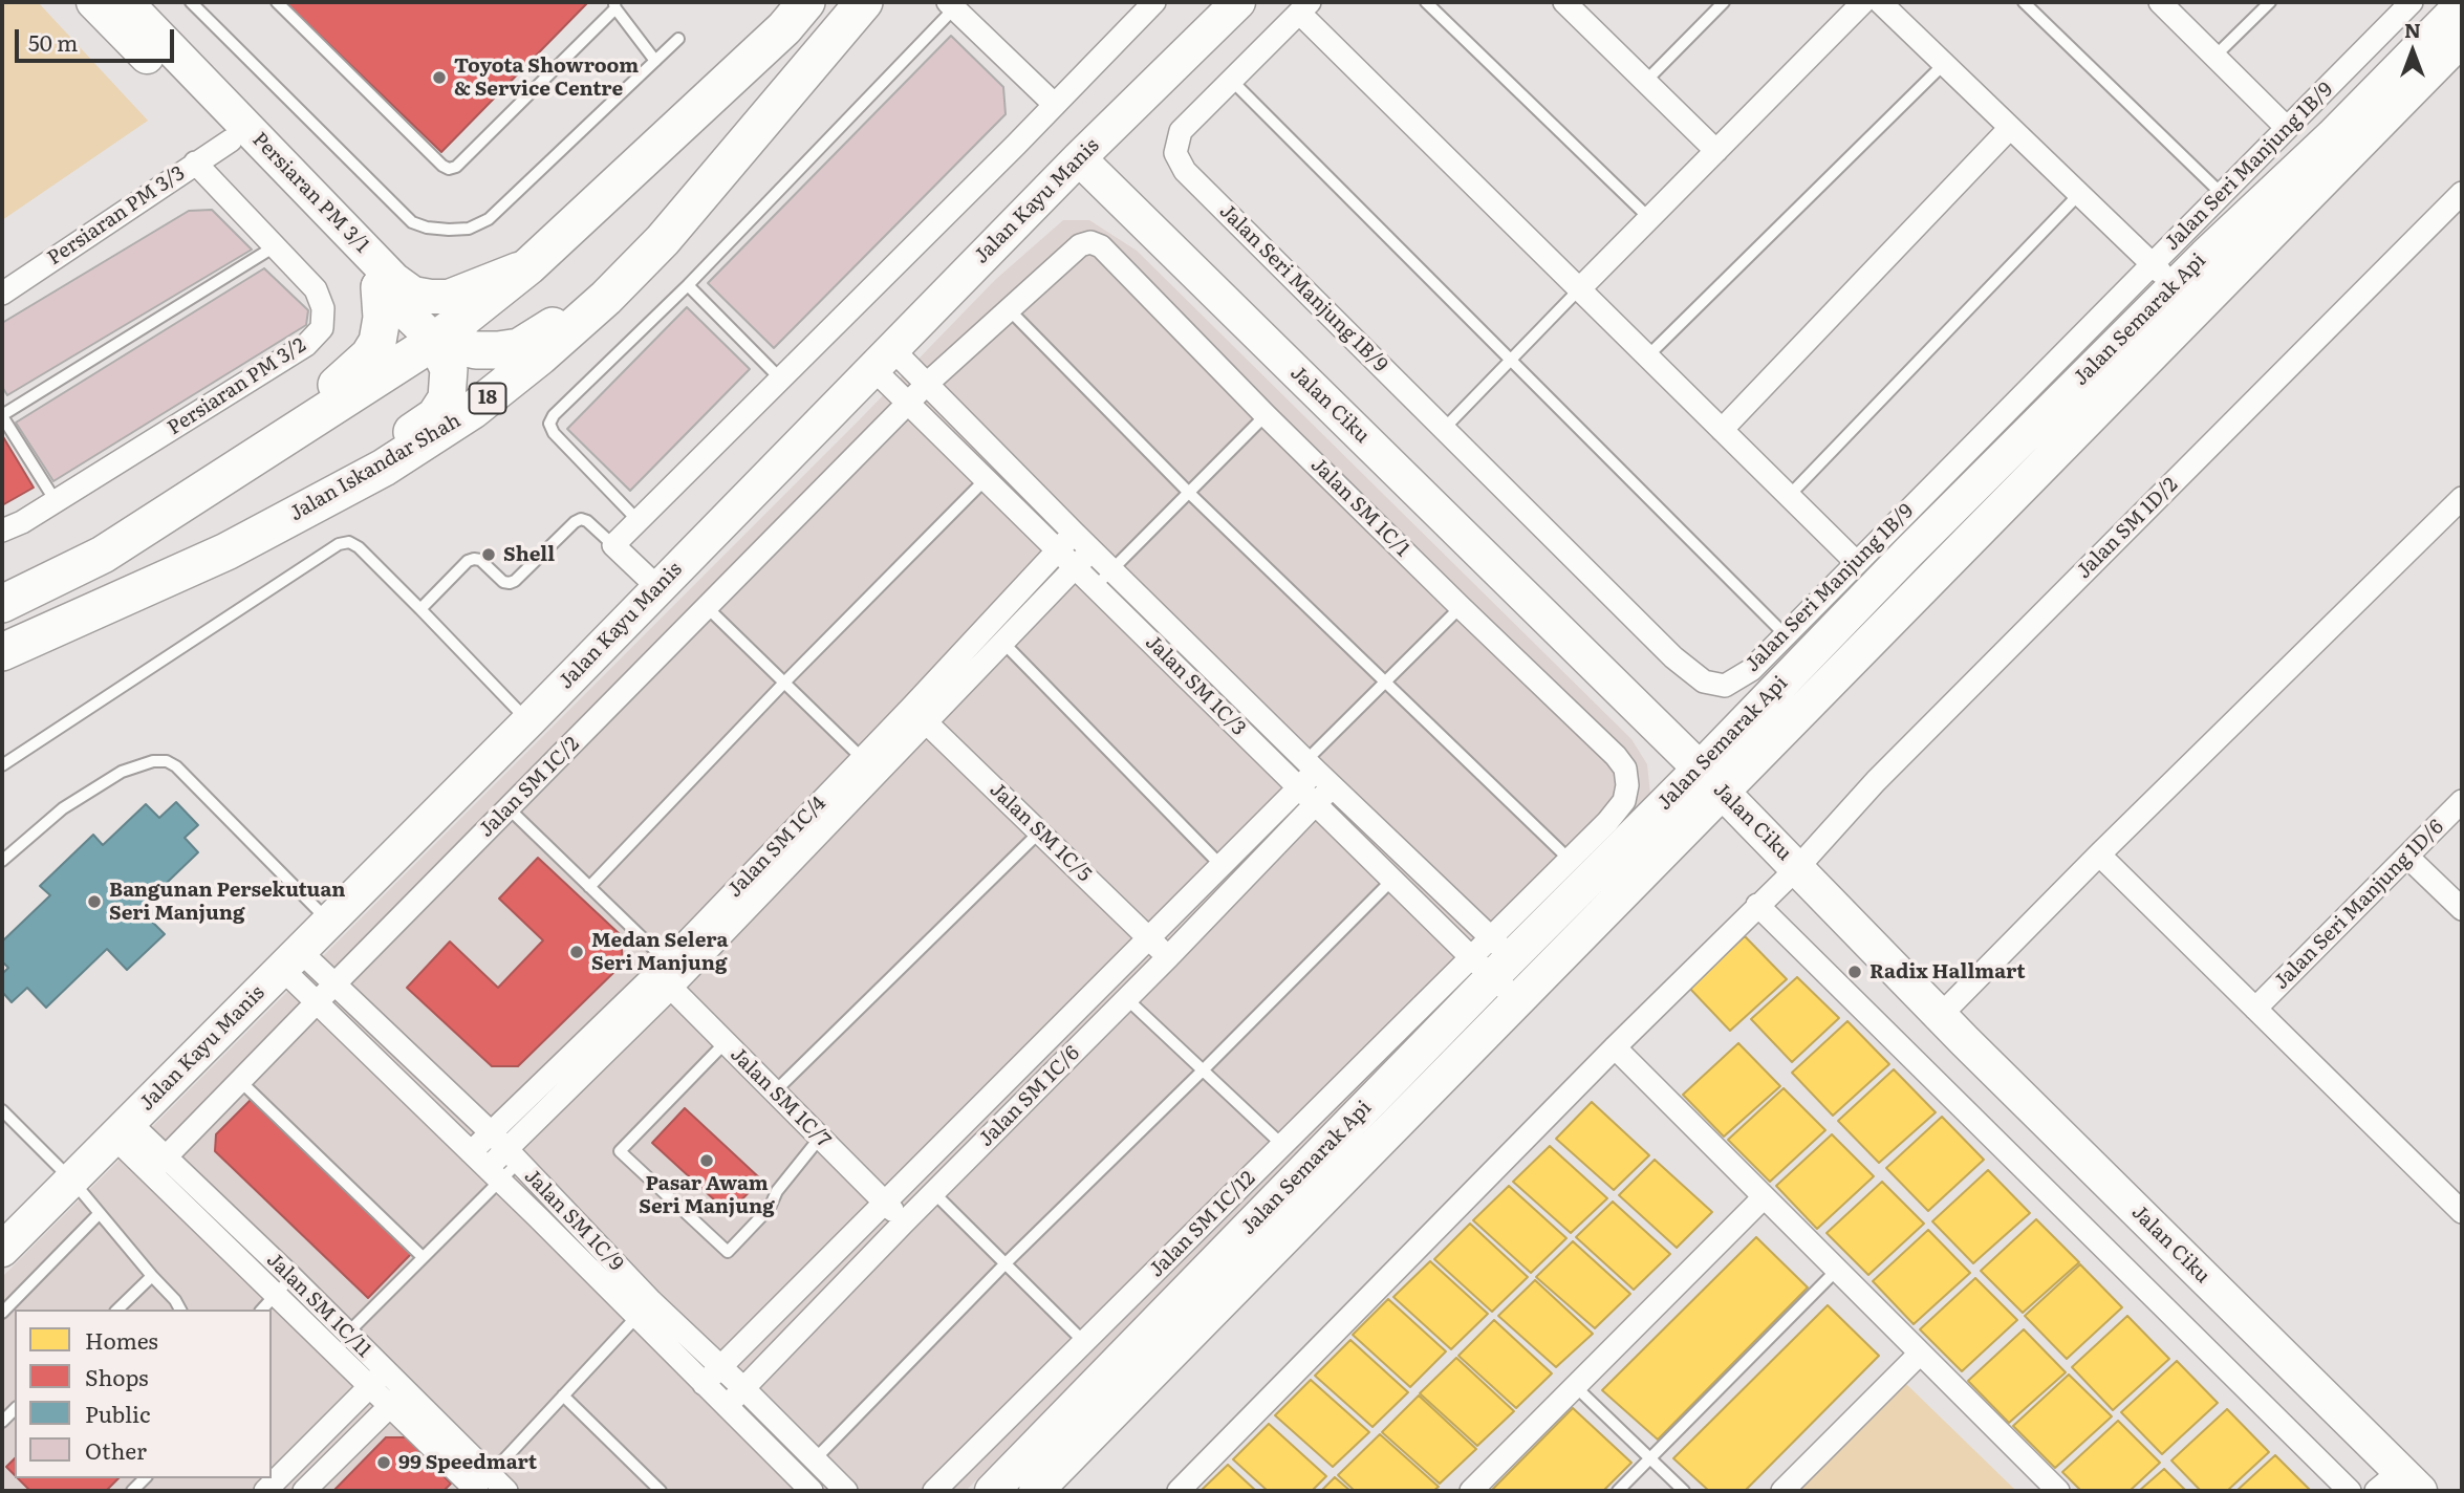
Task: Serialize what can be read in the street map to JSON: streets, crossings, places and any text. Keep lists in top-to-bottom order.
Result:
{
  "streets": {
    "main road": ["18", "Jalan Iskandar Shah"],
    "street": [
      "Jalan Seri Manjung 1B/9",
      "Persiaran PM 3/1",
      "Jalan Kayu Manis",
      "Persiaran PM 3/3",
      "Jalan Semarak Api",
      "Persiaran PM 3/2",
      "Jalan Ciku",
      "Jalan SM 1C/1",
      "Jalan SM 1D/2",
      "Jalan SM 1C/3",
      "Jalan SM 1C/2",
      "Jalan SM 1C/5",
      "Jalan SM 1C/4",
      "Jalan Seri Manjung 1D/6",
      "Jalan SM 1C/6",
      "Jalan SM 1C/7",
      "Jalan SM 1C/9",
      "Jalan SM 1C/12",
      "Jalan SM 1C/11"
    ]
  },
  "crossings": [
    ["Jalan Seri Manjung 1B/9", "Jalan Semarak Api"],
    ["Persiaran PM 3/1", "Persiaran PM 3/3"],
    ["Jalan Kayu Manis", "Jalan Ciku"],
    ["Jalan Kayu Manis", "Jalan SM 1C/3"],
    ["Jalan Kayu Manis", "Jalan SM 1C/9"],
    ["Jalan Kayu Manis", "Jalan SM 1C/11"],
    ["Persiaran PM 3/3", "Persiaran PM 3/2"],
    ["Jalan Semarak Api", "Jalan Ciku"],
    ["Jalan Semarak Api", "Jalan SM 1C/1"],
    ["Jalan Semarak Api", "Jalan SM 1C/3"],
    ["Jalan Semarak Api", "Jalan SM 1C/12"],
    ["Jalan Ciku", "Jalan SM 1D/2"],
    ["Jalan SM 1C/1", "Jalan SM 1C/3"],
    ["Jalan SM 1C/1", "Jalan SM 1C/2"],
    ["Jalan SM 1C/1", "Jalan SM 1C/12"],
    ["Jalan SM 1C/3", "Jalan SM 1C/2"],
    ["Jalan SM 1C/3", "Jalan SM 1C/4"],
    ["Jalan SM 1C/3", "Jalan SM 1C/6"],
    ["Jalan SM 1C/3", "Jalan SM 1C/12"],
    ["Jalan SM 1C/2", "Jalan SM 1C/9"],
    ["Jalan SM 1C/2", "Jalan SM 1C/11"],
    ["Jalan SM 1C/5", "Jalan SM 1C/4"],
    ["Jalan SM 1C/5", "Jalan SM 1C/6"],
    ["Jalan SM 1C/4", "Jalan SM 1C/7"],
    ["Jalan SM 1C/4", "Jalan SM 1C/9"],
    ["Jalan SM 1C/6", "Jalan SM 1C/7"],
    ["Jalan SM 1C/6", "Jalan SM 1C/9"]
  ],
  "places": [
    "Toyota Showroom & Service Centre",
    "Shell",
    "Bangunan Persekutuan Seri Manjung",
    "Medan Selera Seri Manjung",
    "Radix Hallmart",
    "Pasar Awam Seri Manjung",
    "99 Speedmart"
  ],
  "legend": [
    "Homes",
    "Shops",
    "Public",
    "Other"
  ],
  "scale_bar": "50 m",
  "north": "top"
}
